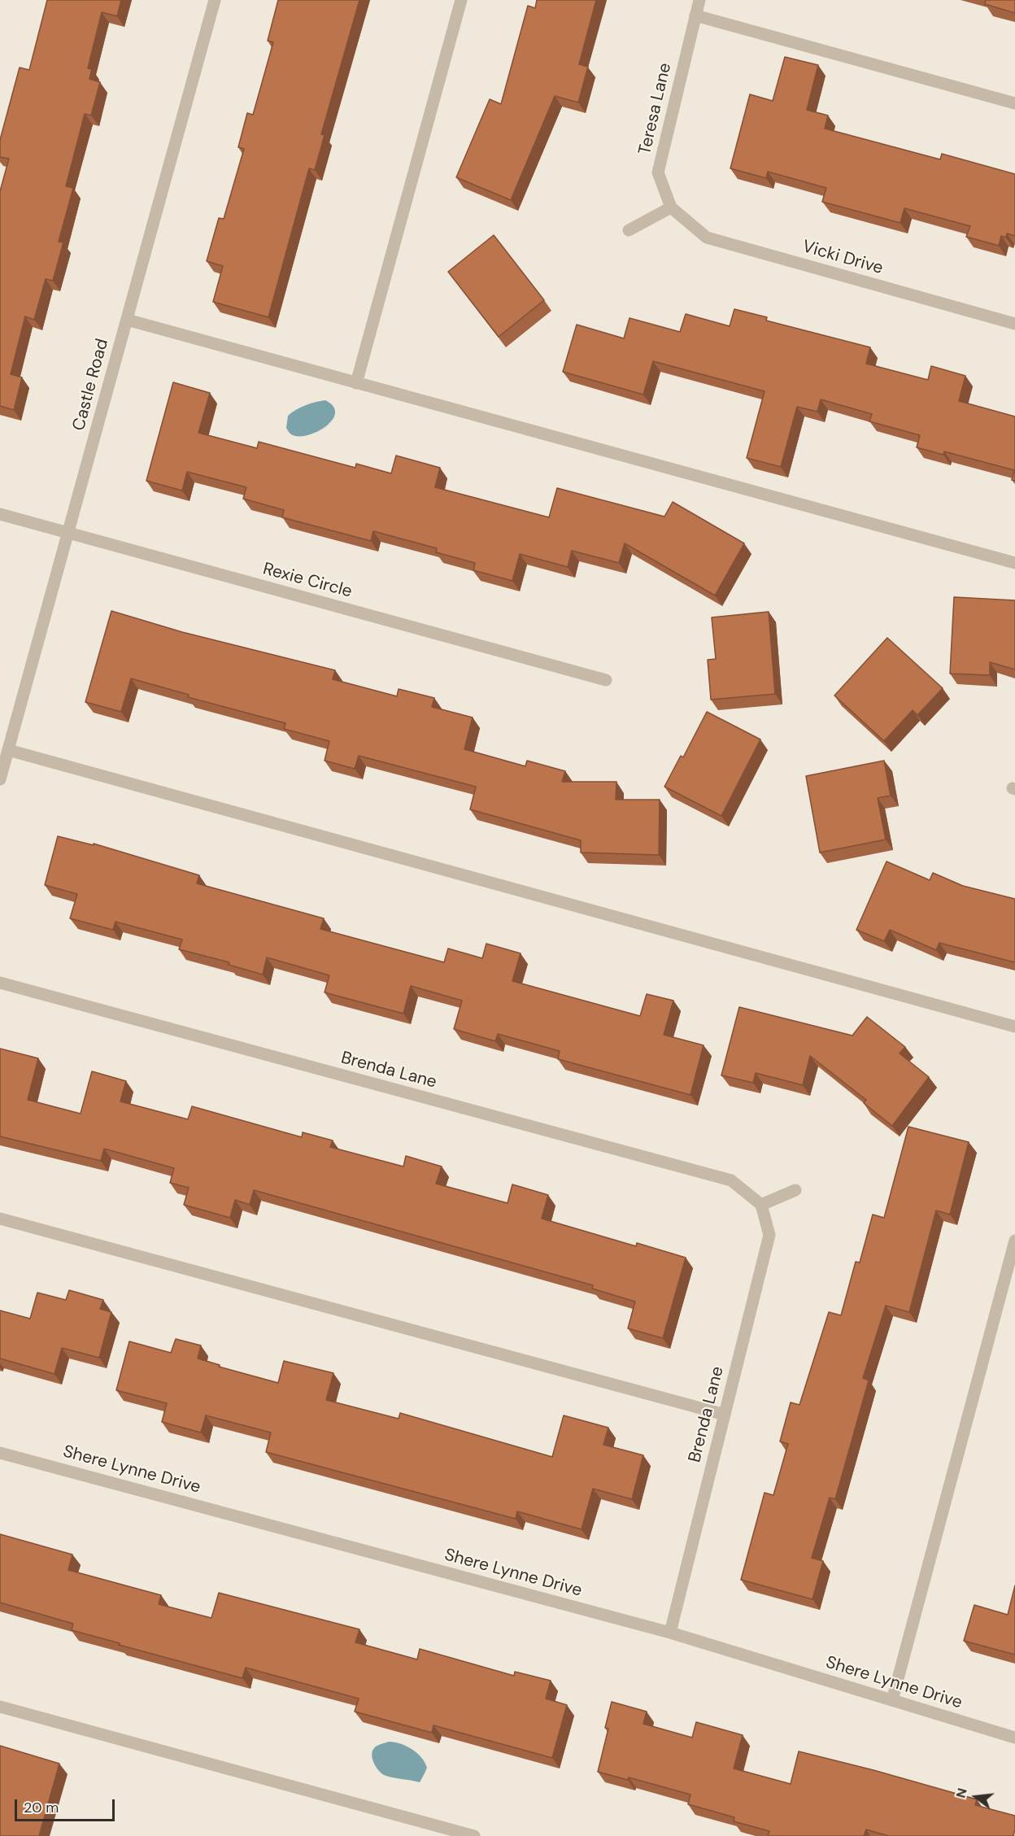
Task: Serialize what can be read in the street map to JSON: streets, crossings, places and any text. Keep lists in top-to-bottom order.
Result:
{
  "streets": {
    "street": [
      "Teresa Lane",
      "Vicki Drive",
      "Castle Road",
      "Rexie Circle",
      "Brenda Lane",
      "Shere Lynne Drive"
    ]
  },
  "crossings": [
    ["Teresa Lane", "Vicki Drive"],
    ["Castle Road", "Rexie Circle"],
    ["Brenda Lane", "Shere Lynne Drive"]
  ],
  "scale_bar": "20 m",
  "north": "left"
}
